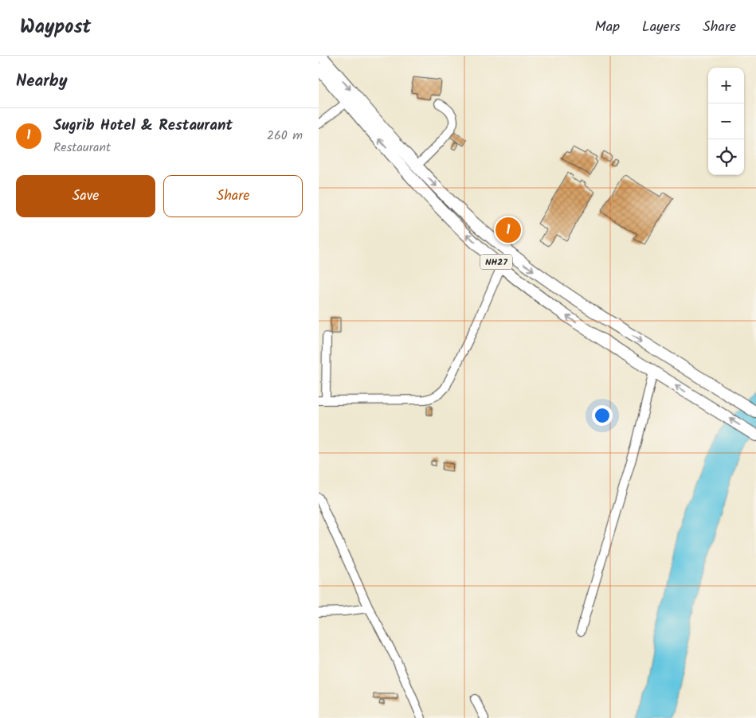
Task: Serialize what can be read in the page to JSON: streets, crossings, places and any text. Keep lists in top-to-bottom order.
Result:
{
  "streets": {
    "highway": ["NH27"]
  },
  "page": {
    "header": "Waypost",
    "nav": ["Map", "Layers", "Share"],
    "heading": "Nearby",
    "map_buttons": ["+", "−"],
    "list": [
      {
        "mark": "1",
        "name": "Sugrib Hotel & Restaurant",
        "note": "Restaurant",
        "value": "260 m"
      }
    ],
    "buttons": ["Save", "Share"],
    "pins": "1"
  }
}
